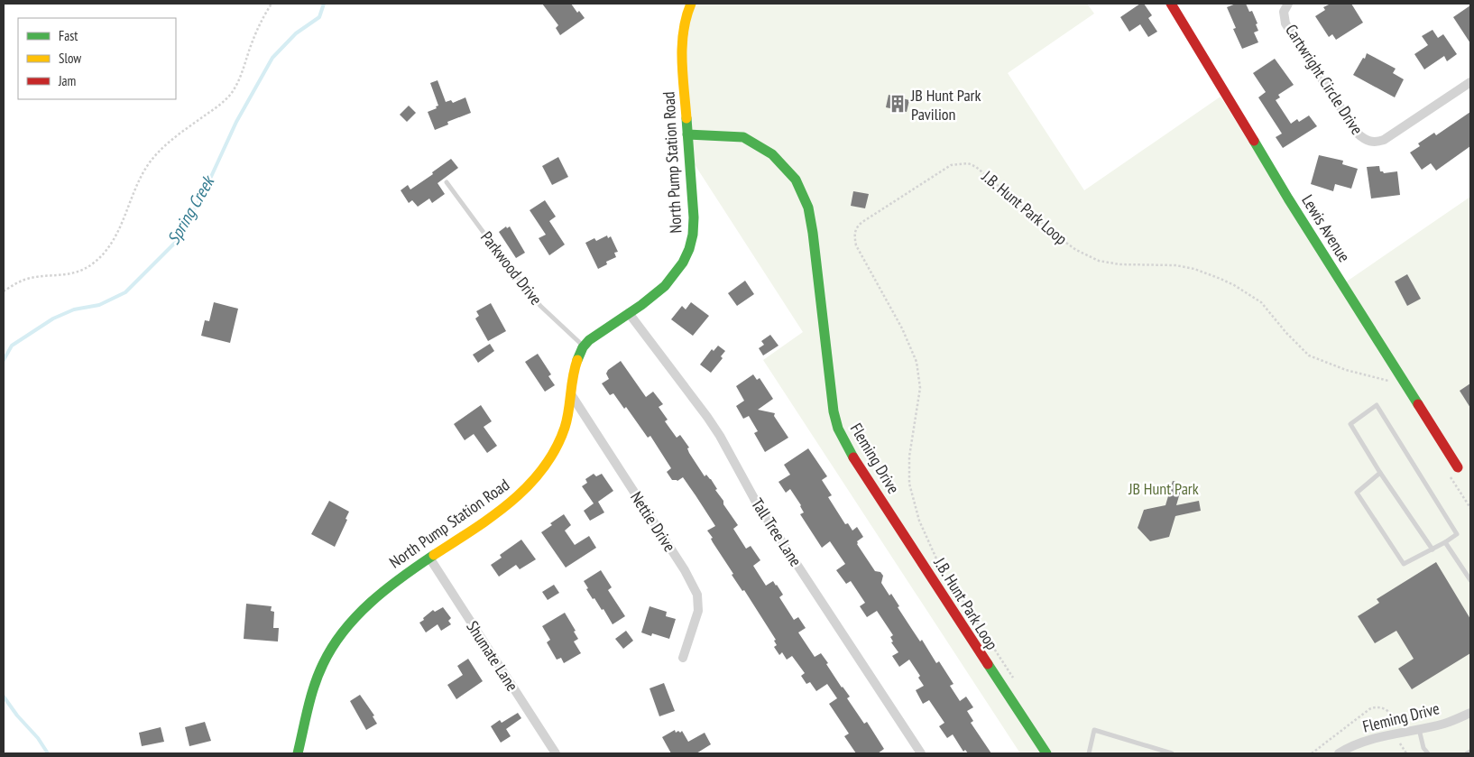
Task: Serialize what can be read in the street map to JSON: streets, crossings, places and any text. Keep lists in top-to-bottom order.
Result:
{
  "streets": {
    "street": [
      "Cartwright Circle Drive",
      "North Pump Station Road",
      "Lewis Avenue",
      "Fleming Drive",
      "Nettie Drive",
      "Tall Tree Lane",
      "Shumate Lane"
    ],
    "lane": ["Parkwood Drive"],
    "path": ["J.B. Hunt Park Loop"]
  },
  "crossings": [
    ["North Pump Station Road", "Parkwood Drive"],
    ["North Pump Station Road", "Fleming Drive"],
    ["North Pump Station Road", "Nettie Drive"],
    ["North Pump Station Road", "Tall Tree Lane"],
    ["North Pump Station Road", "Shumate Lane"]
  ],
  "water": ["Spring Creek"],
  "parks": ["JB Hunt Park"],
  "places": {
    "building": ["JB Hunt Park Pavilion"]
  },
  "legend": ["Fast", "Slow", "Jam"]
}
